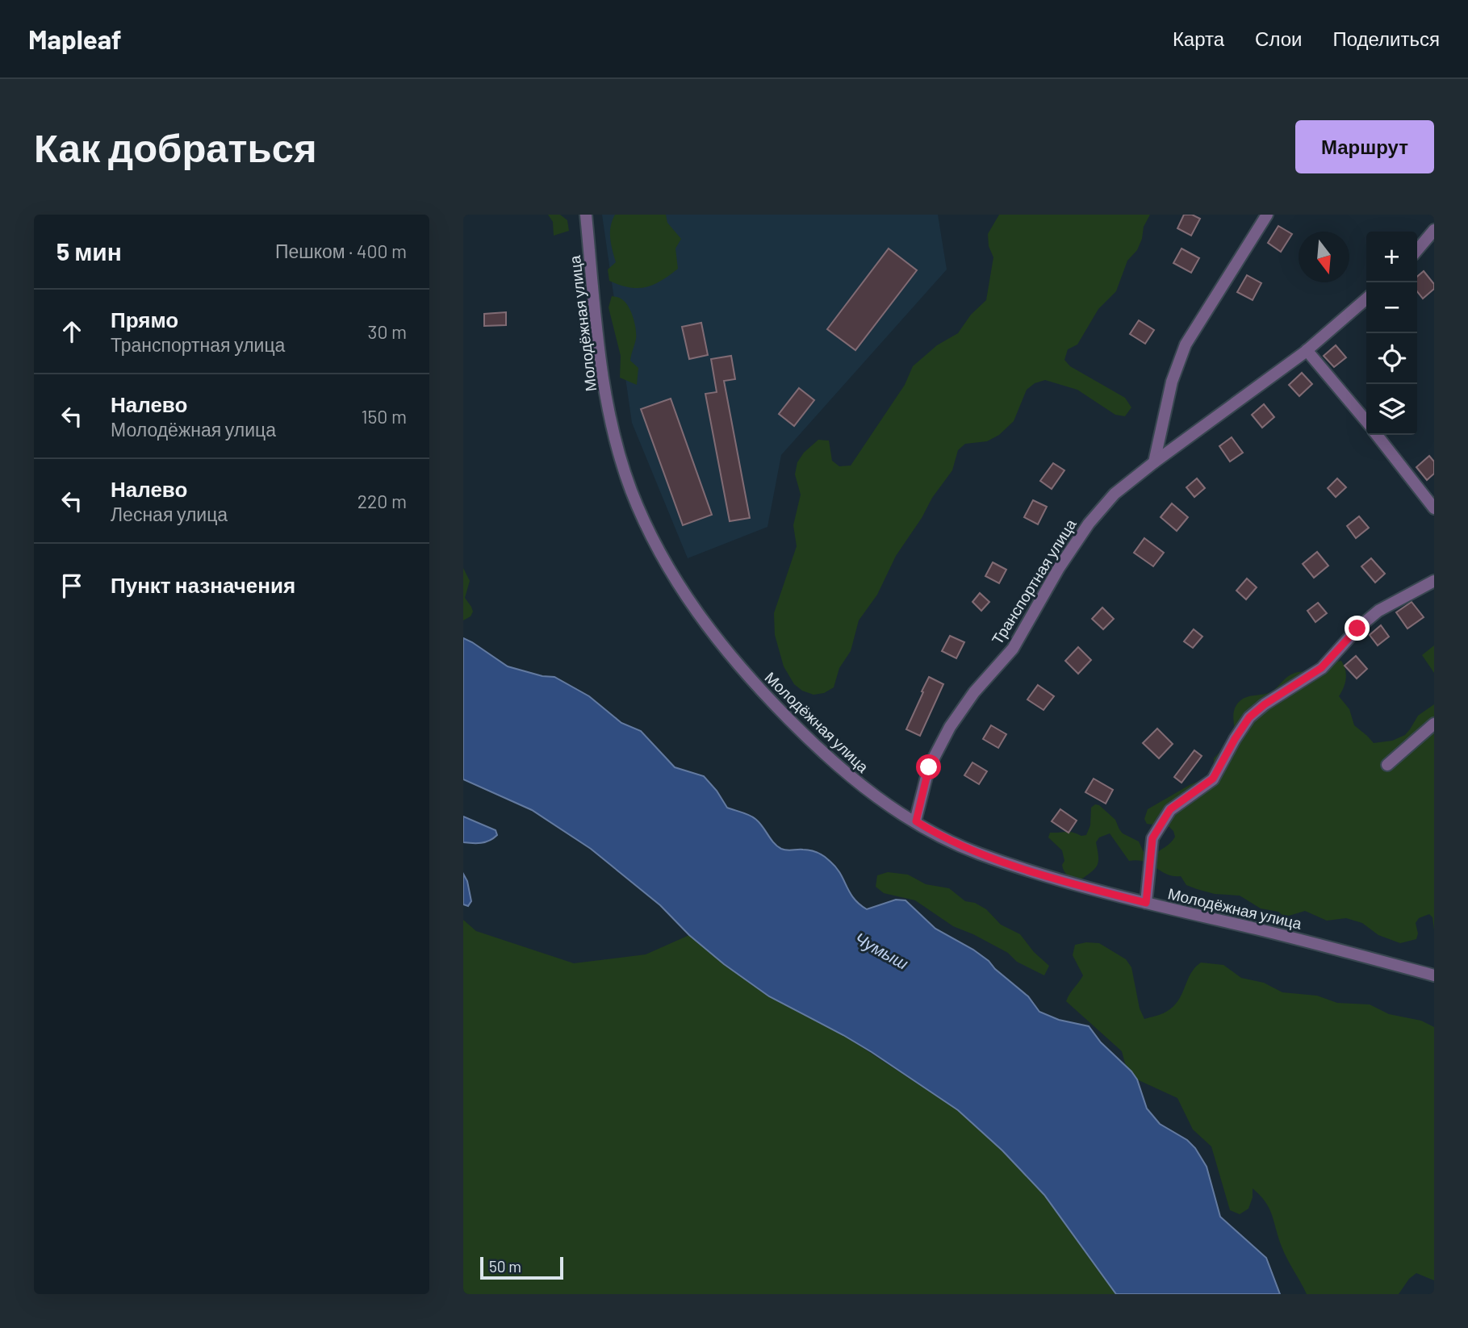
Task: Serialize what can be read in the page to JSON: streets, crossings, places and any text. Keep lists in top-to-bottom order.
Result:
{
  "streets": {
    "street": ["Молодёжная улица", "Транспортная улица"]
  },
  "crossings": [
    ["Молодёжная улица", "Транспортная улица"]
  ],
  "water": ["Чумыш"],
  "scale_bar": "50 m",
  "north": "bottom",
  "page": {
    "header": "Mapleaf",
    "nav": ["Карта", "Слои", "Поделиться"],
    "buttons": "Маршрут",
    "title": "Как добраться",
    "heading": ["5 мин", "Пешком · 400 m"],
    "map_buttons": ["+", "−"],
    "list": [
      ["Прямо", "Транспортная улица", "30 m"],
      ["Налево", "Молодёжная улица", "150 m"],
      ["Налево", "Лесная улица", "220 m"],
      "Пункт назначения"
    ],
    "scale": "50 m"
  }
}
